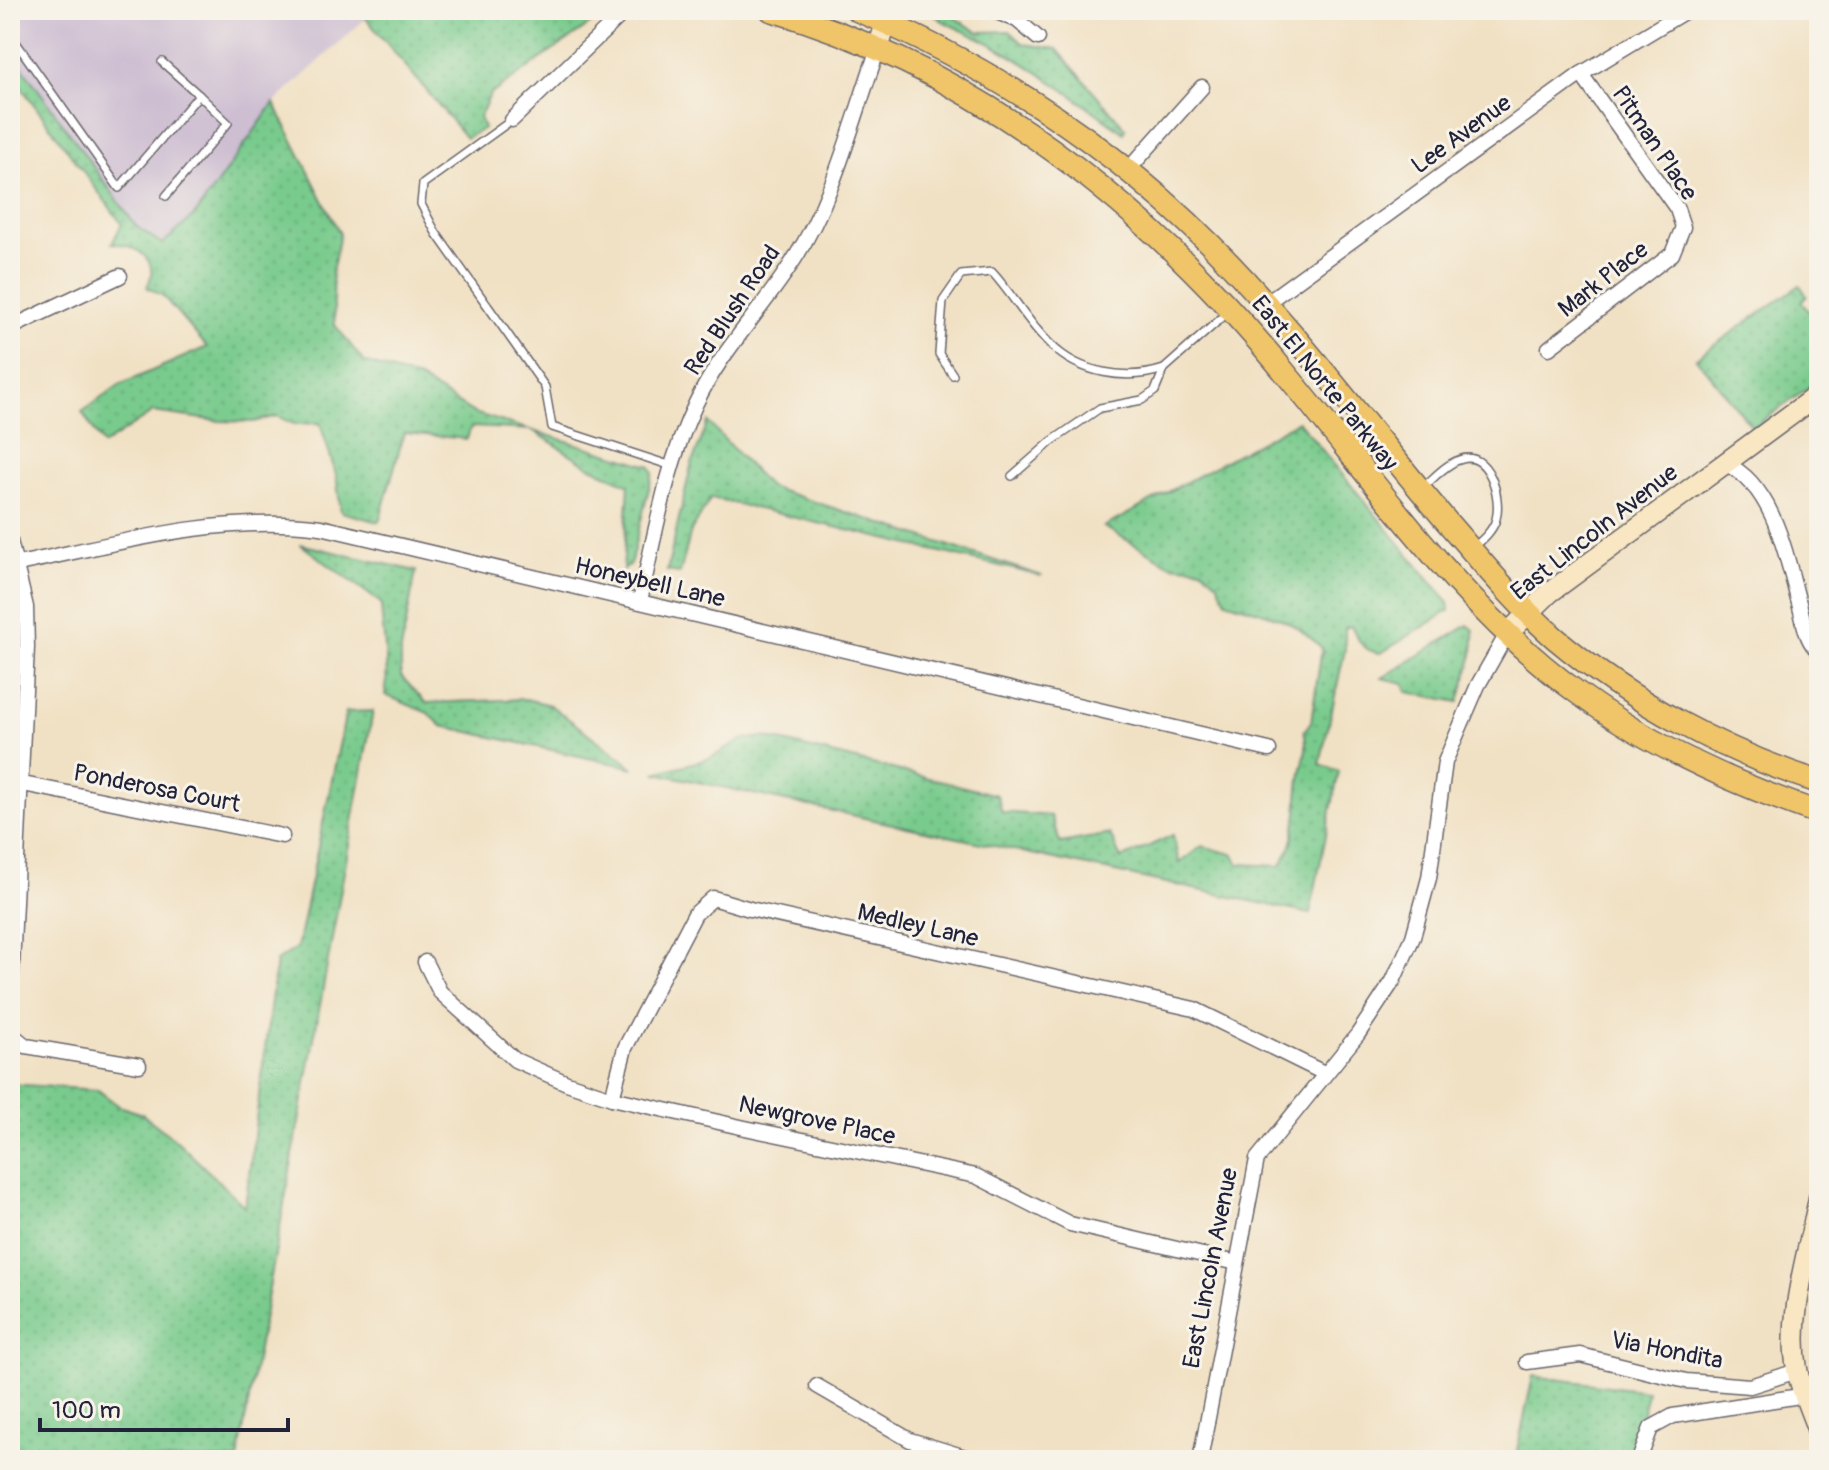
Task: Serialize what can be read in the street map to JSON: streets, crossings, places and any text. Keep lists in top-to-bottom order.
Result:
{
  "streets": {
    "main road": ["East El Norte Parkway", "East Lincoln Avenue"],
    "street": [
      "Lee Avenue",
      "Pitman Place",
      "Mark Place",
      "Red Blush Road",
      "Honeybell Lane",
      "Ponderosa Court",
      "Medley Lane",
      "Newgrove Place",
      "Via Hondita"
    ]
  },
  "crossings": [
    ["Lee Avenue", "Pitman Place"],
    ["Lee Avenue", "East El Norte Parkway"],
    ["Pitman Place", "Mark Place"],
    ["Red Blush Road", "East El Norte Parkway"],
    ["Red Blush Road", "Honeybell Lane"],
    ["East El Norte Parkway", "East Lincoln Avenue"],
    ["East Lincoln Avenue", "Medley Lane"],
    ["East Lincoln Avenue", "Newgrove Place"],
    ["Medley Lane", "Newgrove Place"]
  ],
  "scale_bar": "100 m"
}
